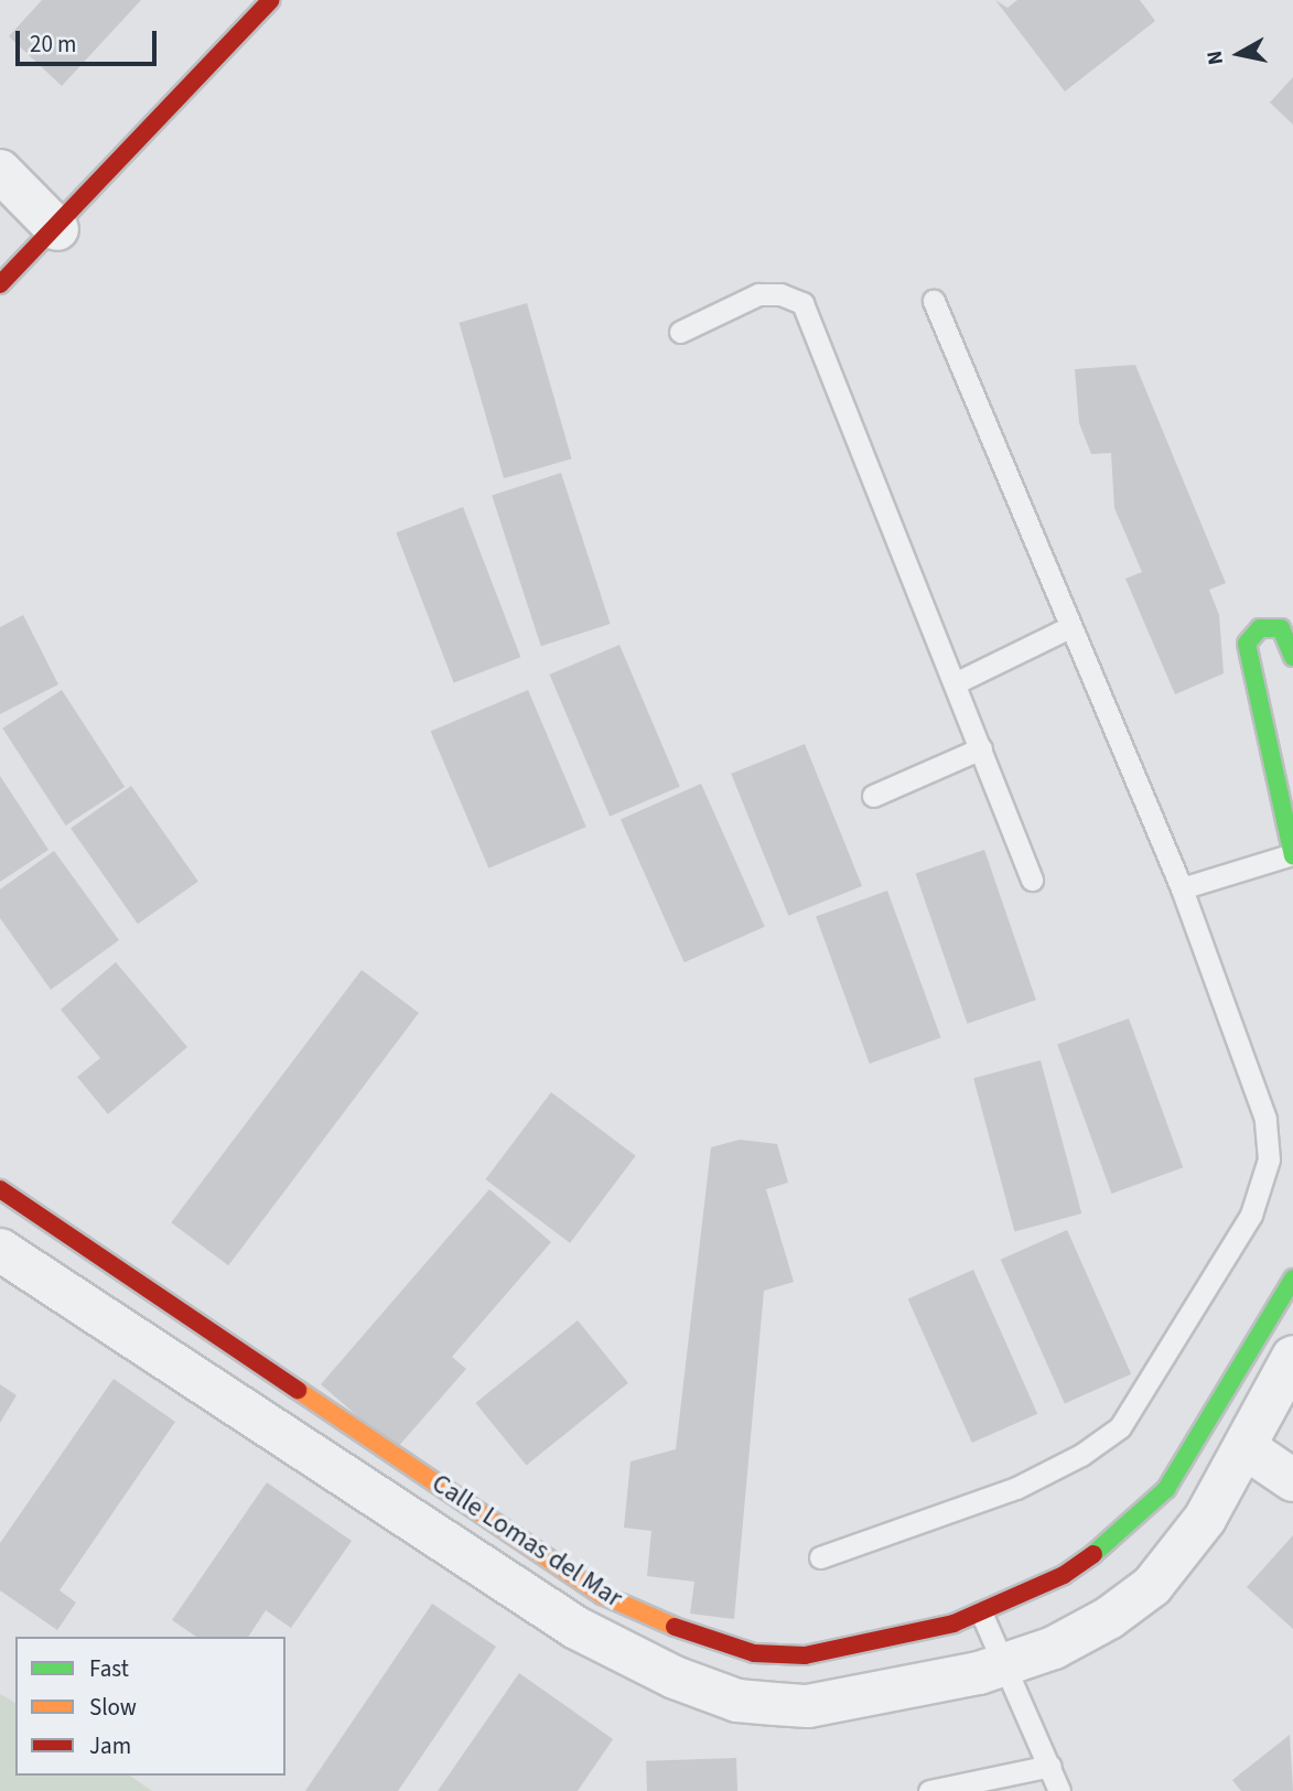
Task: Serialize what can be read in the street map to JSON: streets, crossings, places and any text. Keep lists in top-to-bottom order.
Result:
{
  "streets": {
    "street": ["Calle Lomas del Mar"]
  },
  "legend": ["Fast", "Slow", "Jam"],
  "scale_bar": "20 m",
  "north": "left"
}
